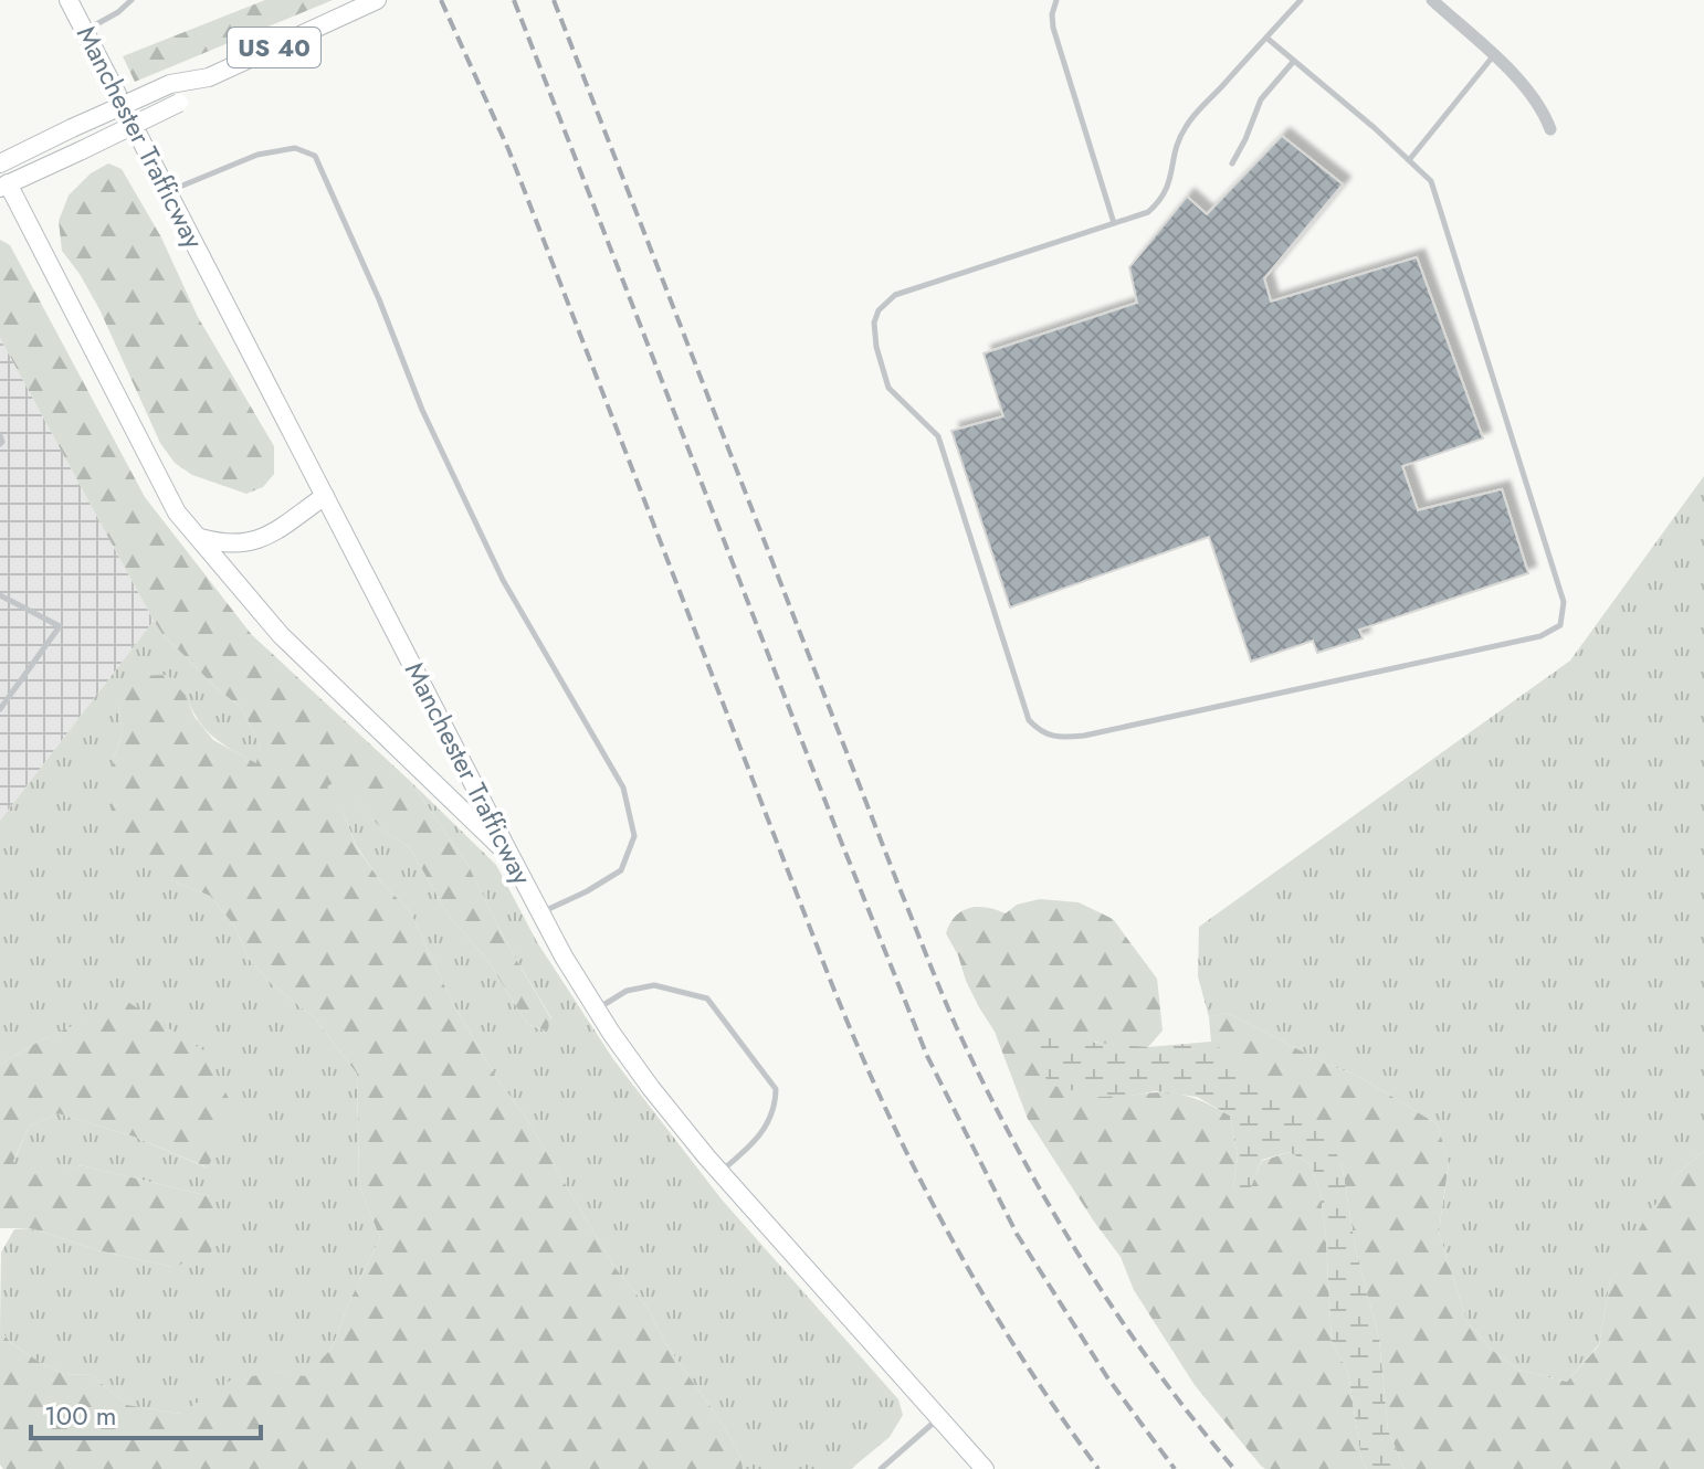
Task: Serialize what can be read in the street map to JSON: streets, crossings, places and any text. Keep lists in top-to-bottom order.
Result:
{
  "streets": {
    "main road": ["US 40", "Manchester Trafficway"]
  },
  "scale_bar": "100 m"
}
